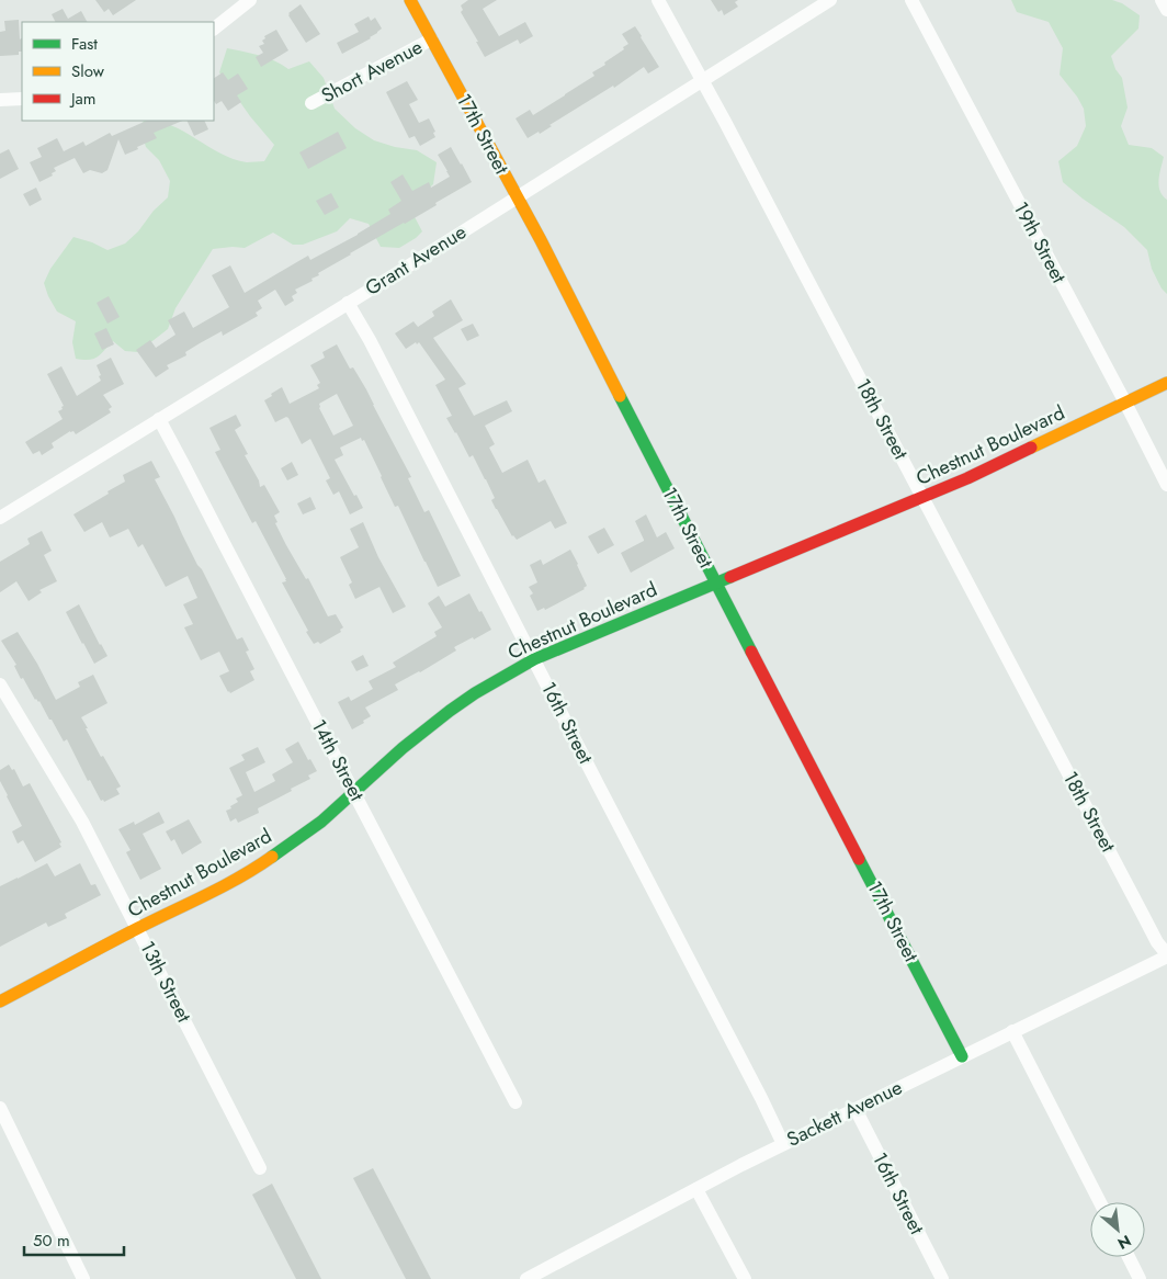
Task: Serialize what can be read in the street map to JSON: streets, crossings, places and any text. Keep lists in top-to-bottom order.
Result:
{
  "streets": {
    "street": [
      "Short Avenue",
      "17th Street",
      "19th Street",
      "Grant Avenue",
      "18th Street",
      "Chestnut Boulevard",
      "16th Street",
      "14th Street",
      "13th Street",
      "Sackett Avenue"
    ]
  },
  "crossings": [
    ["Short Avenue", "17th Street"],
    ["17th Street", "Grant Avenue"],
    ["17th Street", "Chestnut Boulevard"],
    ["17th Street", "Sackett Avenue"],
    ["19th Street", "Chestnut Boulevard"],
    ["Grant Avenue", "18th Street"],
    ["Grant Avenue", "16th Street"],
    ["Grant Avenue", "14th Street"],
    ["18th Street", "Chestnut Boulevard"],
    ["18th Street", "Sackett Avenue"],
    ["Chestnut Boulevard", "16th Street"],
    ["Chestnut Boulevard", "14th Street"],
    ["Chestnut Boulevard", "13th Street"],
    ["16th Street", "Sackett Avenue"]
  ],
  "legend": ["Fast", "Slow", "Jam"],
  "scale_bar": "50 m",
  "north": "bottom right"
}
